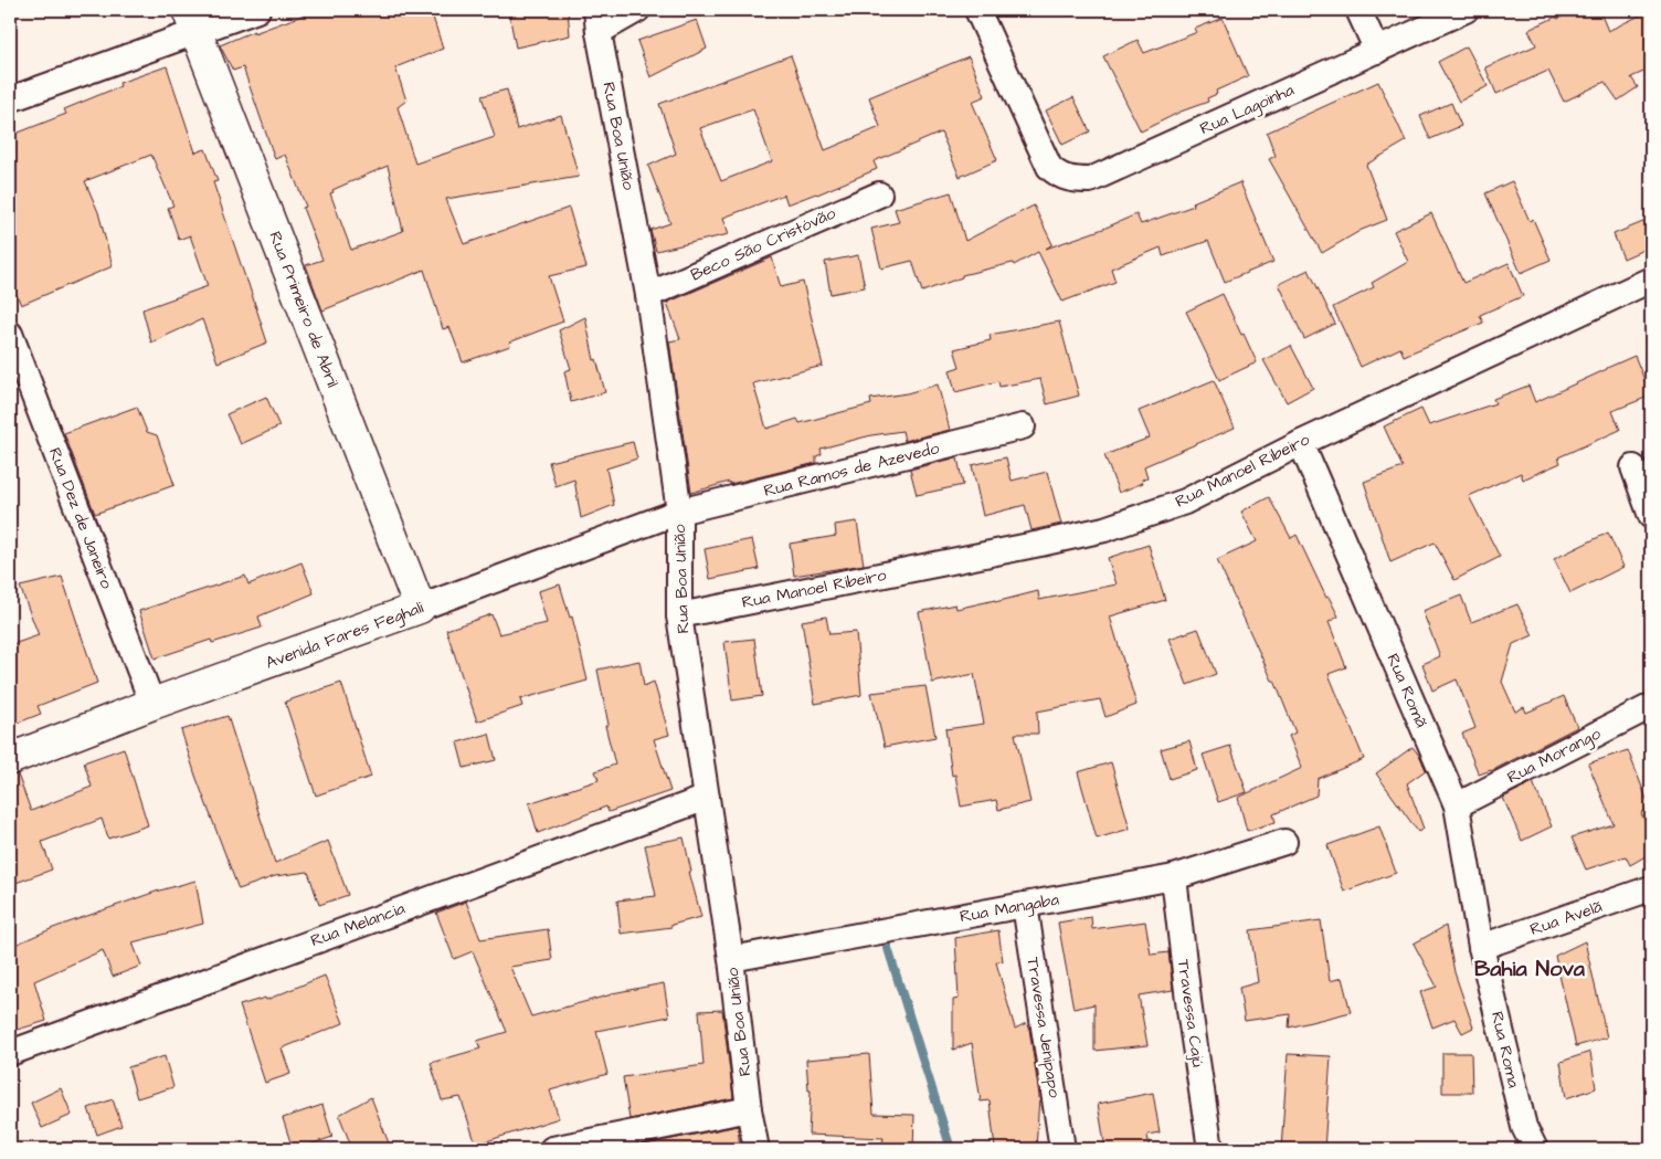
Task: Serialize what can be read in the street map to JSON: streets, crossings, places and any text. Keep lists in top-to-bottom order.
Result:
{
  "streets": {
    "street": [
      "Rua Lagoinha",
      "Rua Boa União",
      "Beco São Cristóvão",
      "Rua Primeiro de Abril",
      "Rua Ramos de Azevedo",
      "Rua Manoel Ribeiro",
      "Rua Dez de Janeiro",
      "Avenida Fares Feghali",
      "Rua Romã",
      "Rua Morango",
      "Rua Mangaba",
      "Rua Avelã",
      "Rua Melancia",
      "Travessa Cajú",
      "Travessa Jenipapo",
      "Rua Roma"
    ]
  },
  "crossings": [
    ["Rua Boa União", "Beco São Cristóvão"],
    ["Rua Boa União", "Rua Ramos de Azevedo"],
    ["Rua Boa União", "Rua Manoel Ribeiro"],
    ["Rua Boa União", "Avenida Fares Feghali"],
    ["Rua Boa União", "Rua Mangaba"],
    ["Rua Boa União", "Rua Melancia"],
    ["Rua Primeiro de Abril", "Avenida Fares Feghali"],
    ["Rua Ramos de Azevedo", "Avenida Fares Feghali"],
    ["Rua Manoel Ribeiro", "Rua Romã"],
    ["Rua Dez de Janeiro", "Avenida Fares Feghali"],
    ["Rua Romã", "Rua Morango"],
    ["Rua Romã", "Rua Avelã"],
    ["Rua Romã", "Rua Roma"],
    ["Rua Mangaba", "Travessa Cajú"],
    ["Rua Mangaba", "Travessa Jenipapo"],
    ["Rua Avelã", "Rua Roma"]
  ],
  "districts": ["Bahia Nova"]
}
